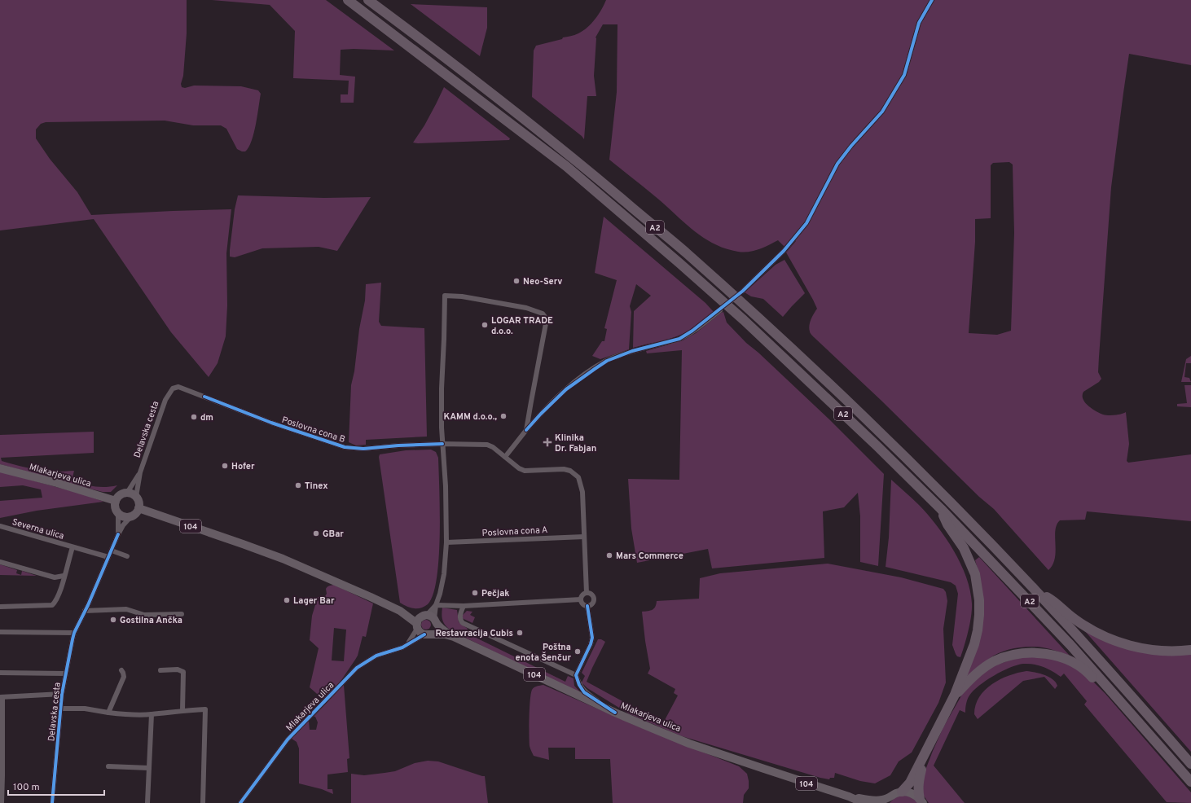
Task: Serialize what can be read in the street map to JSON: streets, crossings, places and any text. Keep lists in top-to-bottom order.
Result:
{
  "streets": {
    "highway": ["A2"],
    "main road": ["Mlakarjeva ulica", "104"],
    "street": [
      "Delavska cesta",
      "Poslovna cona B",
      "Severna ulica",
      "Poslovna cona A"
    ]
  },
  "crossings": [
    ["Delavska cesta", "Poslovna cona B"],
    ["Delavska cesta", "Severna ulica"],
    ["Mlakarjeva ulica", "104"]
  ],
  "places": {
    "other": [
      "Neo-Serv",
      "LOGAR TRADE d.o.o.",
      "KAMM d.o.o.,",
      "dm",
      "Hofer",
      "Tinex",
      "GBar",
      "Mars Commerce",
      "Pečjak",
      "Lager Bar",
      "Gostilna Ančka",
      "Restavracija Cubis",
      "Poštna enota Šenčur"
    ],
    "health": ["Klinika Dr. Fabjan"]
  },
  "scale_bar": "100 m"
}
